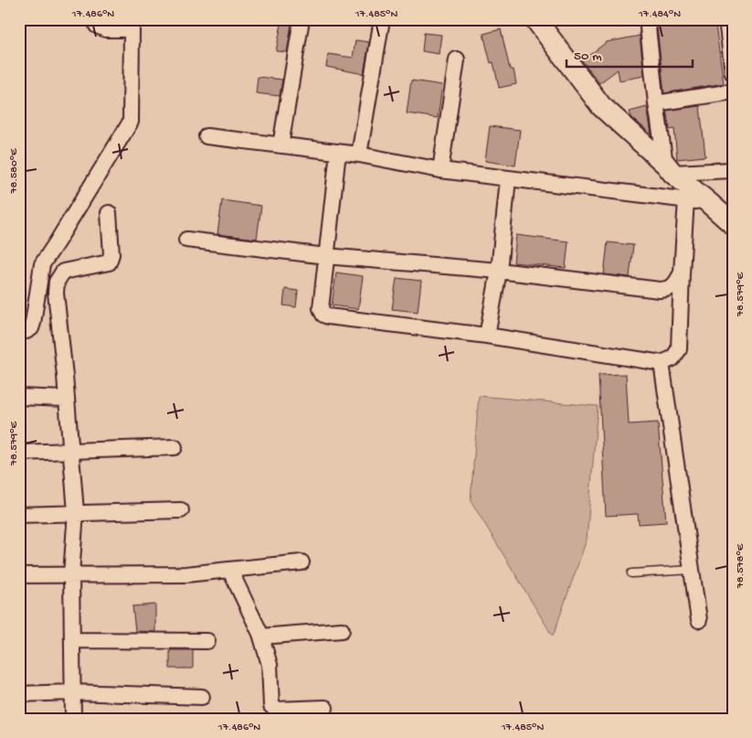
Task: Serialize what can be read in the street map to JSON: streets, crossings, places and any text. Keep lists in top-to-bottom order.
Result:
{
  "scale_bar": "50 m",
  "coordinates": [
    "17.486°N",
    "17.485°N",
    "17.484°N",
    "78.580°E",
    "78.579°E",
    "78.578°E"
  ]
}
